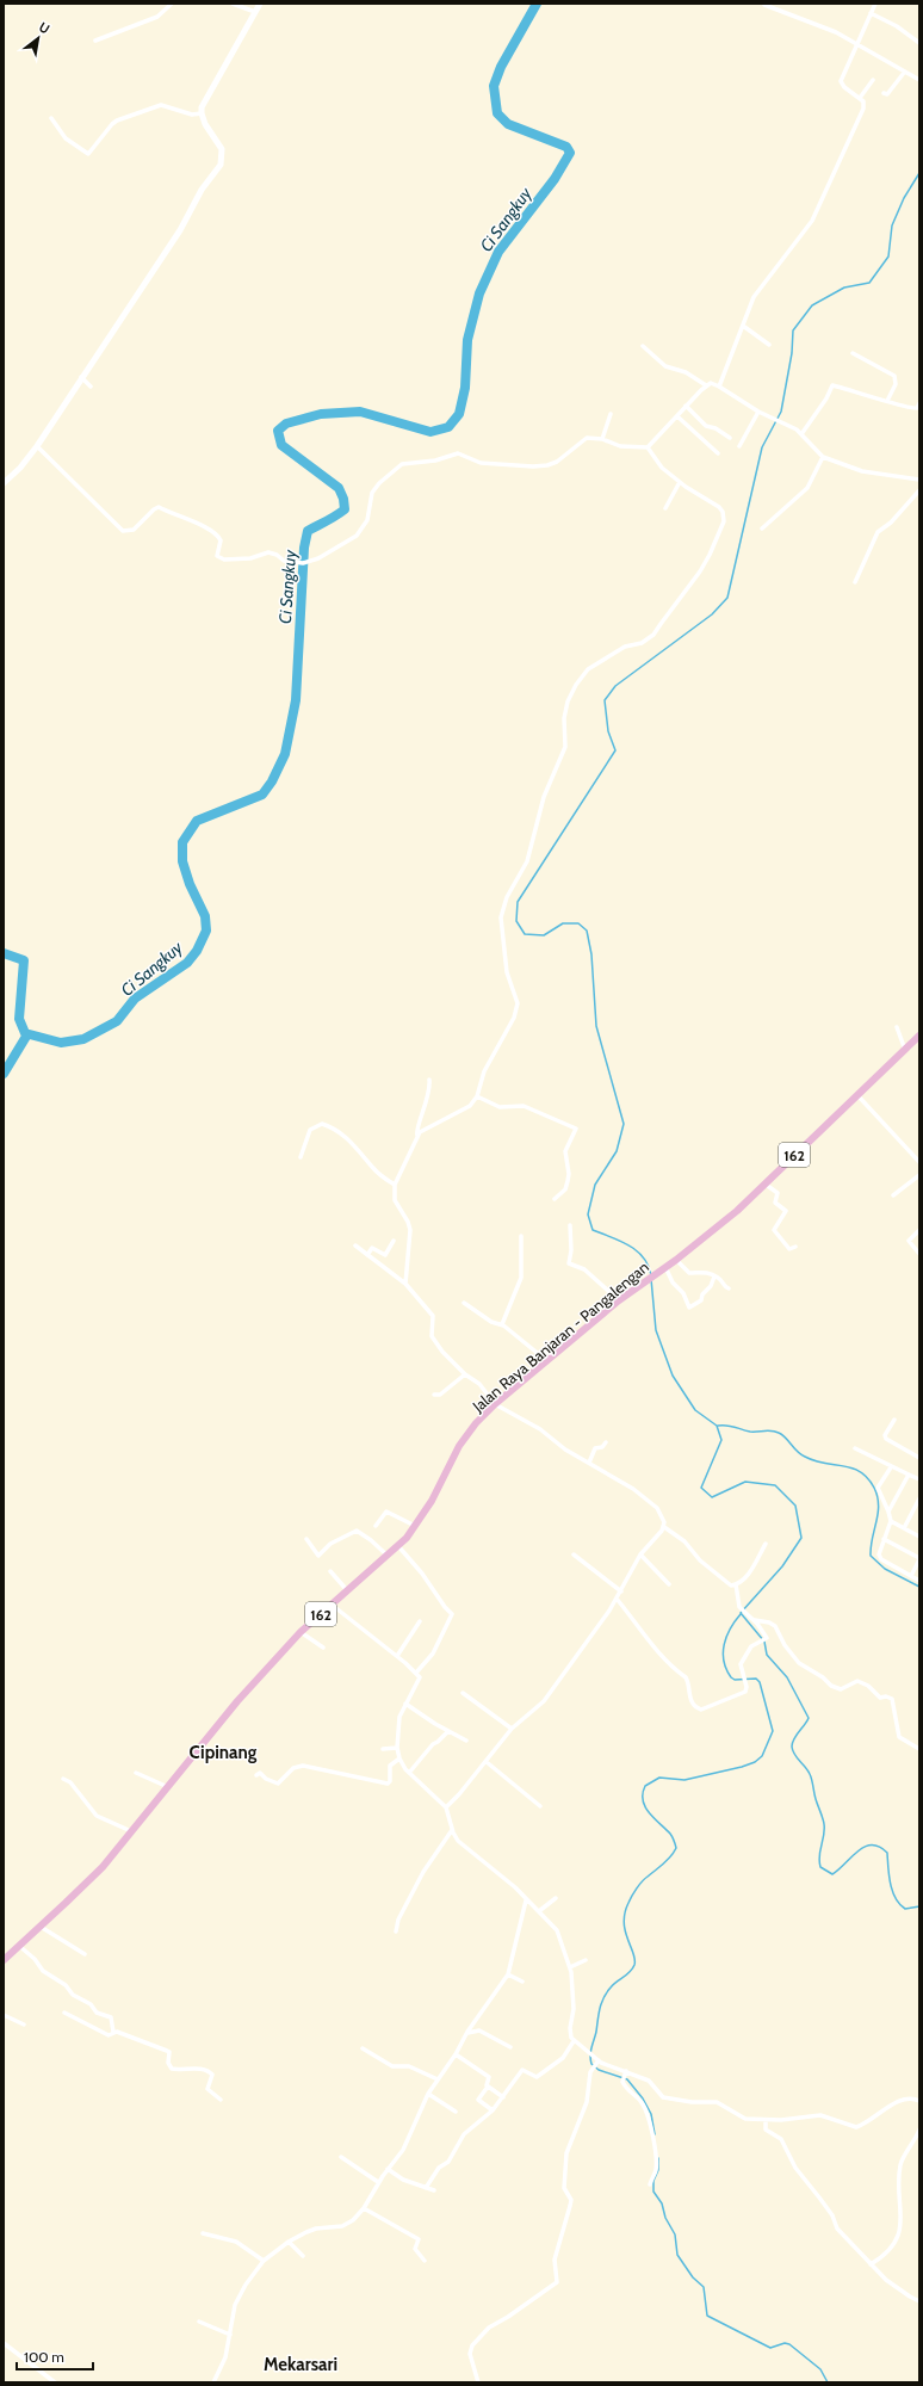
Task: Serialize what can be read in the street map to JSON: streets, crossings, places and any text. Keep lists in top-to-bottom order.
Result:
{
  "streets": {
    "main road": ["162", "Jalan Raya Banjaran - Pangalengan"]
  },
  "districts": ["Cipinang", "Mekarsari"],
  "water": ["Ci Sangkuy"],
  "scale_bar": "100 m",
  "north": "top right"
}
